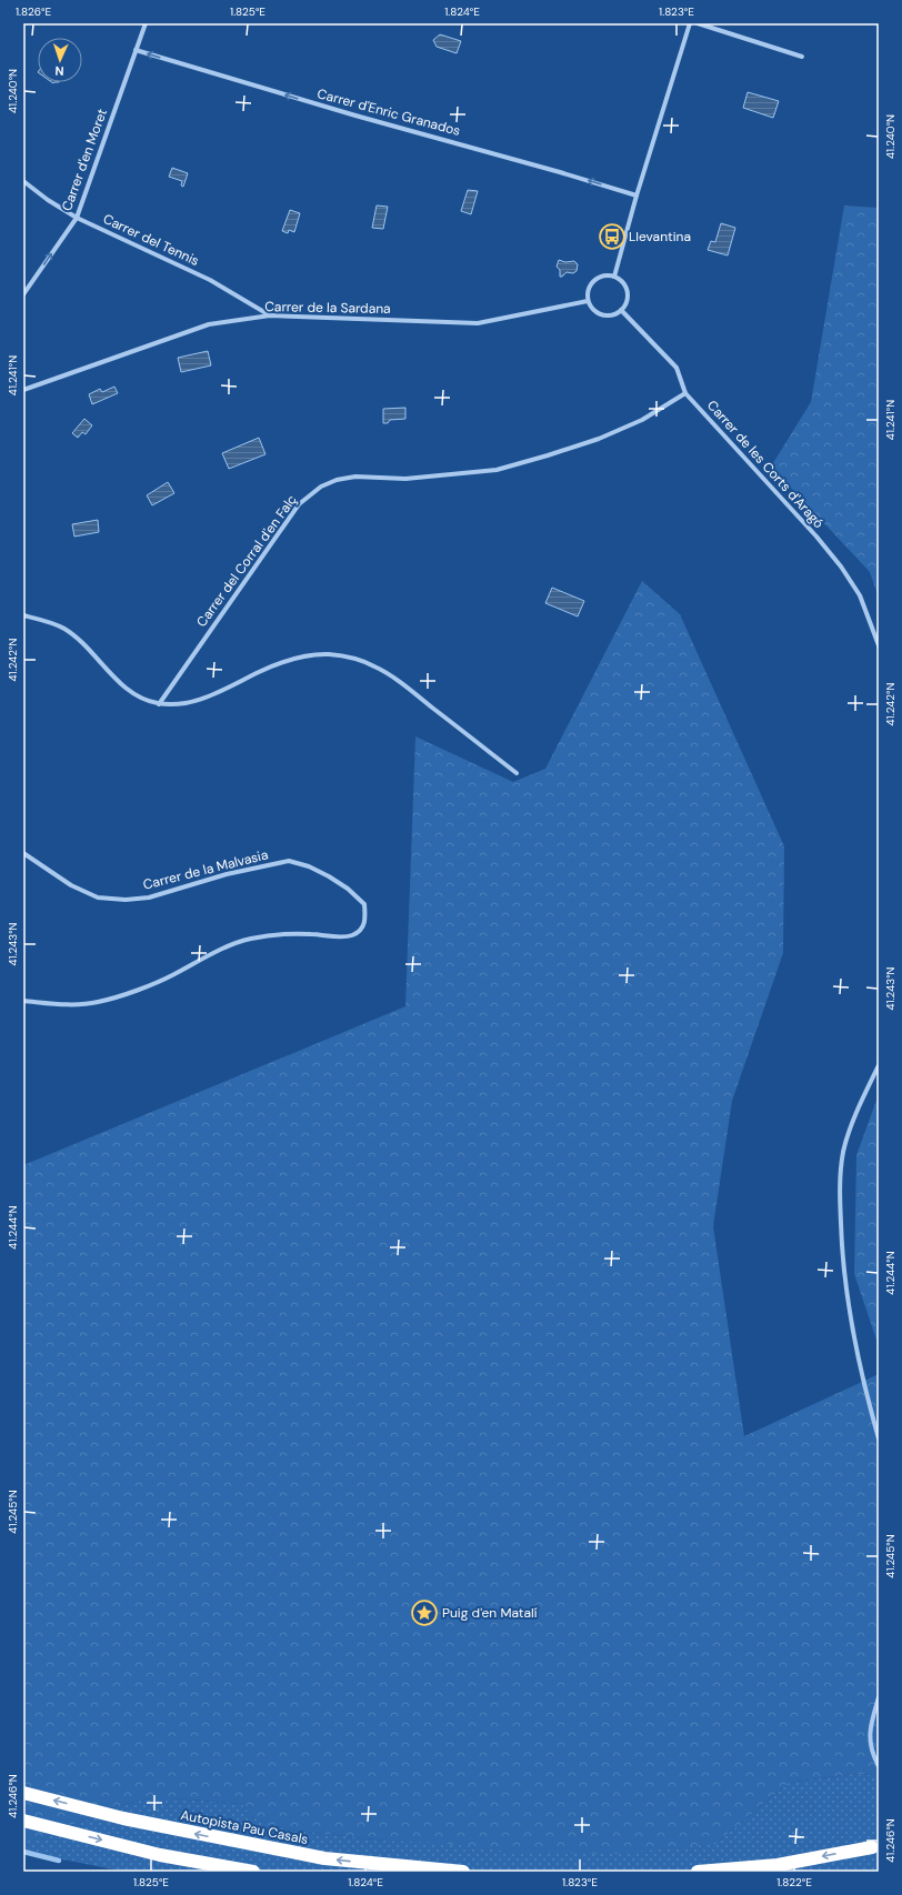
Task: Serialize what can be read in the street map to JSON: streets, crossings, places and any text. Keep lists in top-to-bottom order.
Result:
{
  "streets": {
    "highway": ["Autopista Pau Casals"],
    "street": [
      "Carrer d'Enric Granados",
      "Carrer d'en Moret",
      "Carrer del Tennis",
      "Carrer de la Sardana",
      "Carrer de les Corts d'Aragó",
      "Carrer del Corral d'en Falç",
      "Carrer de la Malvasia"
    ]
  },
  "crossings": [
    ["Carrer d'Enric Granados", "Carrer d'en Moret"],
    ["Carrer d'en Moret", "Carrer del Tennis"],
    ["Carrer del Tennis", "Carrer de la Sardana"],
    ["Carrer de la Sardana", "Carrer de les Corts d'Aragó"],
    ["Carrer de les Corts d'Aragó", "Carrer del Corral d'en Falç"]
  ],
  "one_way": ["Carrer d'Enric Granados"],
  "places": {
    "bus stop": ["Llevantina"],
    "place": ["Puig d'en Matalí"]
  },
  "north": "bottom",
  "coordinates": [
    "1.826°E",
    "1.825°E",
    "1.824°E",
    "1.823°E",
    "41.240°N",
    "41.241°N",
    "41.242°N",
    "41.243°N",
    "41.244°N",
    "41.245°N",
    "41.246°N",
    "1.822°E"
  ]
}
